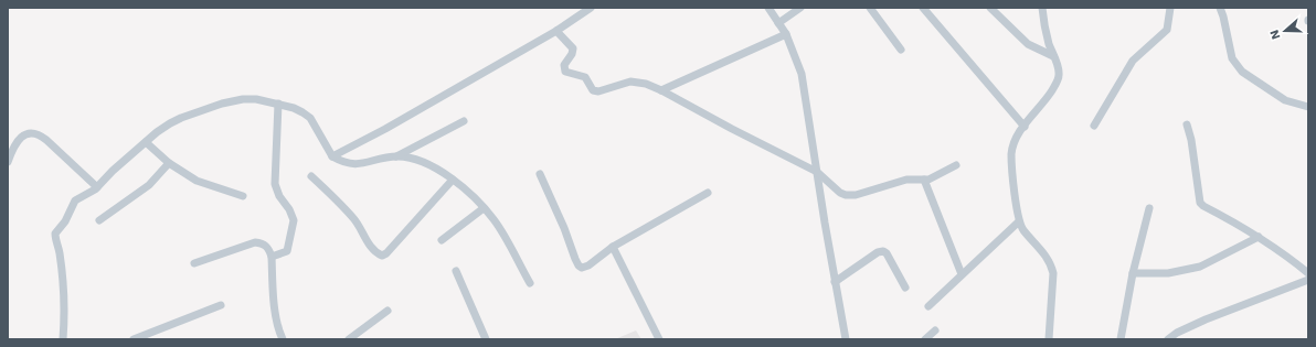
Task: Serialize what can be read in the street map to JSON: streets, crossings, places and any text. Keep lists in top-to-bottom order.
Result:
{
  "north": "left"
}
